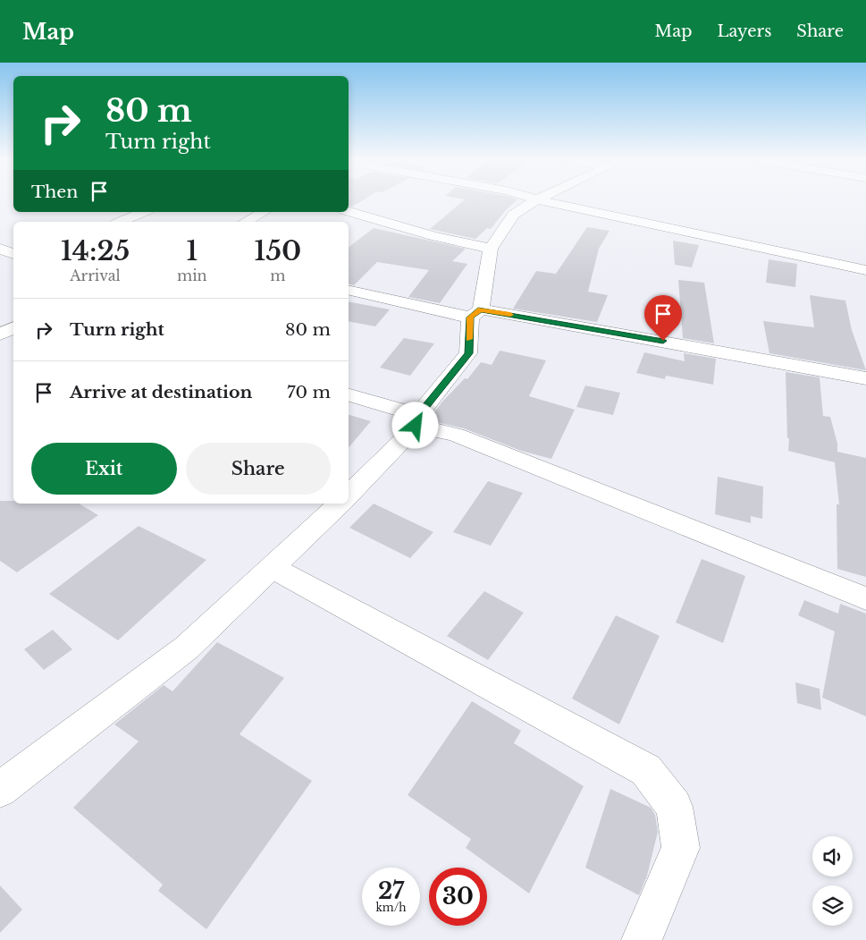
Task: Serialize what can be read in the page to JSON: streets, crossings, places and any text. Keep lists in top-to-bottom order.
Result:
{
  "page": {
    "header": "Map",
    "nav": ["Map", "Layers", "Share"],
    "turn": ["80 m", "Turn right"],
    "then": "Then",
    "eta": [
      "14:25",
      "Arrival",
      "1",
      "min",
      "150",
      "m"
    ],
    "list": [
      {
        "name": "Turn right",
        "value": "80 m"
      },
      {
        "name": "Arrive at destination",
        "value": "70 m"
      }
    ],
    "buttons": ["Exit", "Share"],
    "speed": "27 km/h",
    "limit": "30"
  }
}
